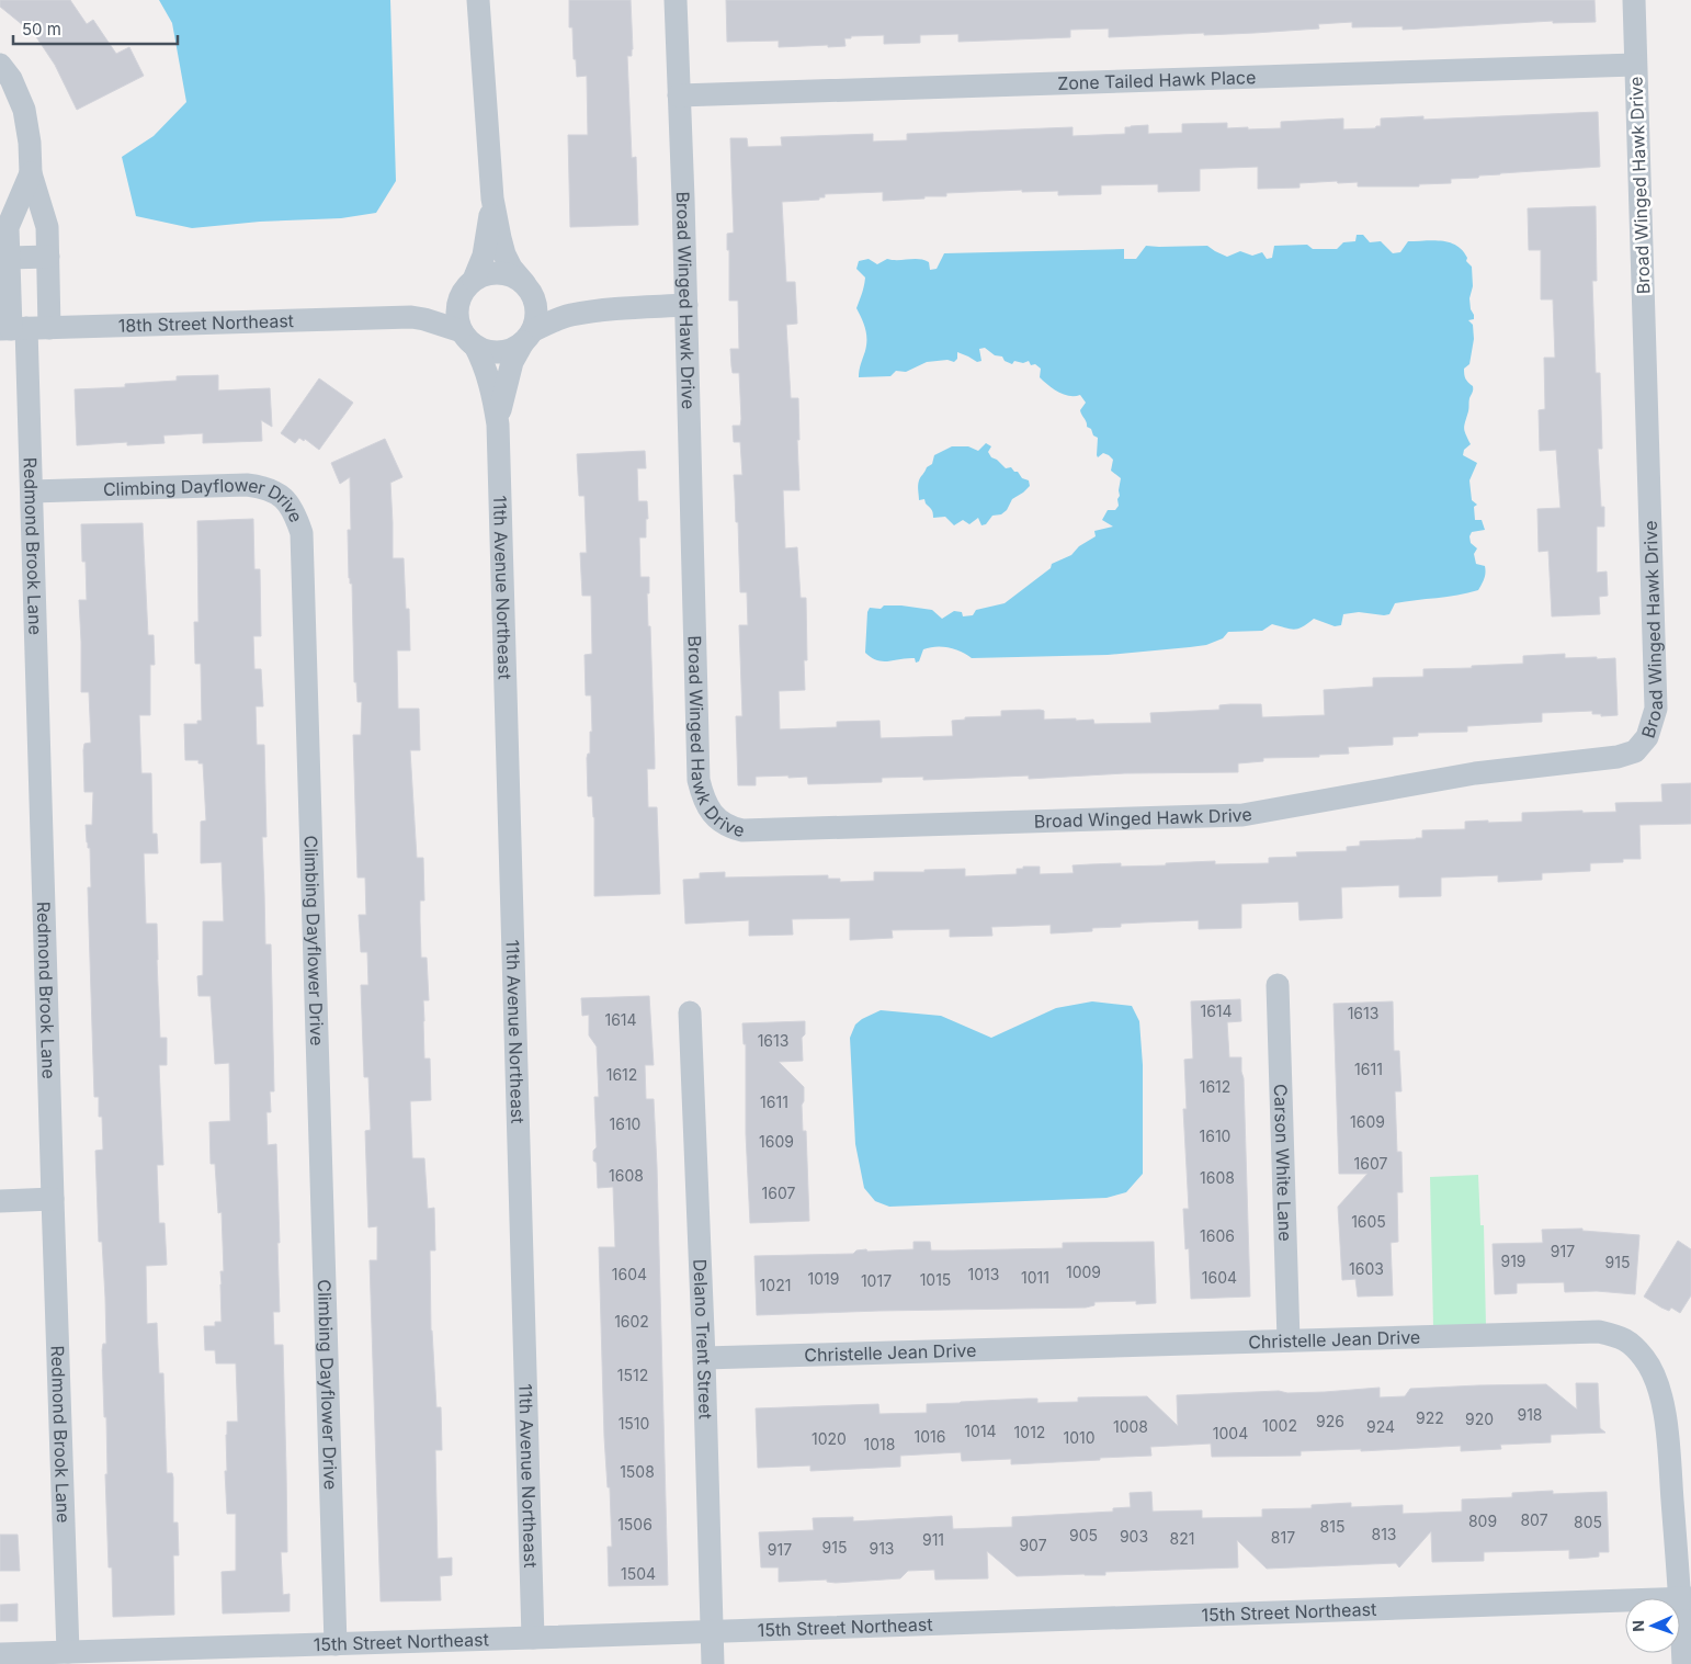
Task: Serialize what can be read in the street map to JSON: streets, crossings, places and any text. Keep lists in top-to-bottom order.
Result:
{
  "streets": {
    "street": [
      "Zone Tailed Hawk Place",
      "Broad Winged Hawk Drive",
      "18th Street Northeast",
      "Climbing Dayflower Drive",
      "Redmond Brook Lane",
      "11th Avenue Northeast",
      "Carson White Lane",
      "Delano Trent Street",
      "Christelle Jean Drive",
      "15th Street Northeast"
    ]
  },
  "crossings": [
    ["Zone Tailed Hawk Place", "Broad Winged Hawk Drive"],
    ["18th Street Northeast", "Redmond Brook Lane"],
    ["18th Street Northeast", "11th Avenue Northeast"],
    ["Climbing Dayflower Drive", "Redmond Brook Lane"],
    ["Climbing Dayflower Drive", "15th Street Northeast"],
    ["Redmond Brook Lane", "15th Street Northeast"],
    ["11th Avenue Northeast", "15th Street Northeast"],
    ["Carson White Lane", "Christelle Jean Drive"],
    ["Delano Trent Street", "Christelle Jean Drive"],
    ["Delano Trent Street", "15th Street Northeast"],
    ["Christelle Jean Drive", "15th Street Northeast"]
  ],
  "house_numbers": [
    "1614",
    "1613",
    "1614",
    "1613",
    "1611",
    "1612",
    "1612",
    "1611",
    "1609",
    "1610",
    "1610",
    "1609",
    "1607",
    "1608",
    "1608",
    "1607",
    "1605",
    "1606",
    "917",
    "919",
    "915",
    "1603",
    "1009",
    "1604",
    "1013",
    "1011",
    "1604",
    "1019",
    "1015",
    "1017",
    "1021",
    "1602",
    "1512",
    "918",
    "922",
    "920",
    "926",
    "1510",
    "1002",
    "1008",
    "924",
    "1014",
    "1012",
    "1004",
    "1016",
    "1010",
    "1020",
    "1018",
    "1508",
    "807",
    "809",
    "805",
    "1506",
    "815",
    "813",
    "905",
    "903",
    "817",
    "821",
    "911",
    "907",
    "915",
    "913",
    "917",
    "1504"
  ],
  "scale_bar": "50 m",
  "north": "left"
}
